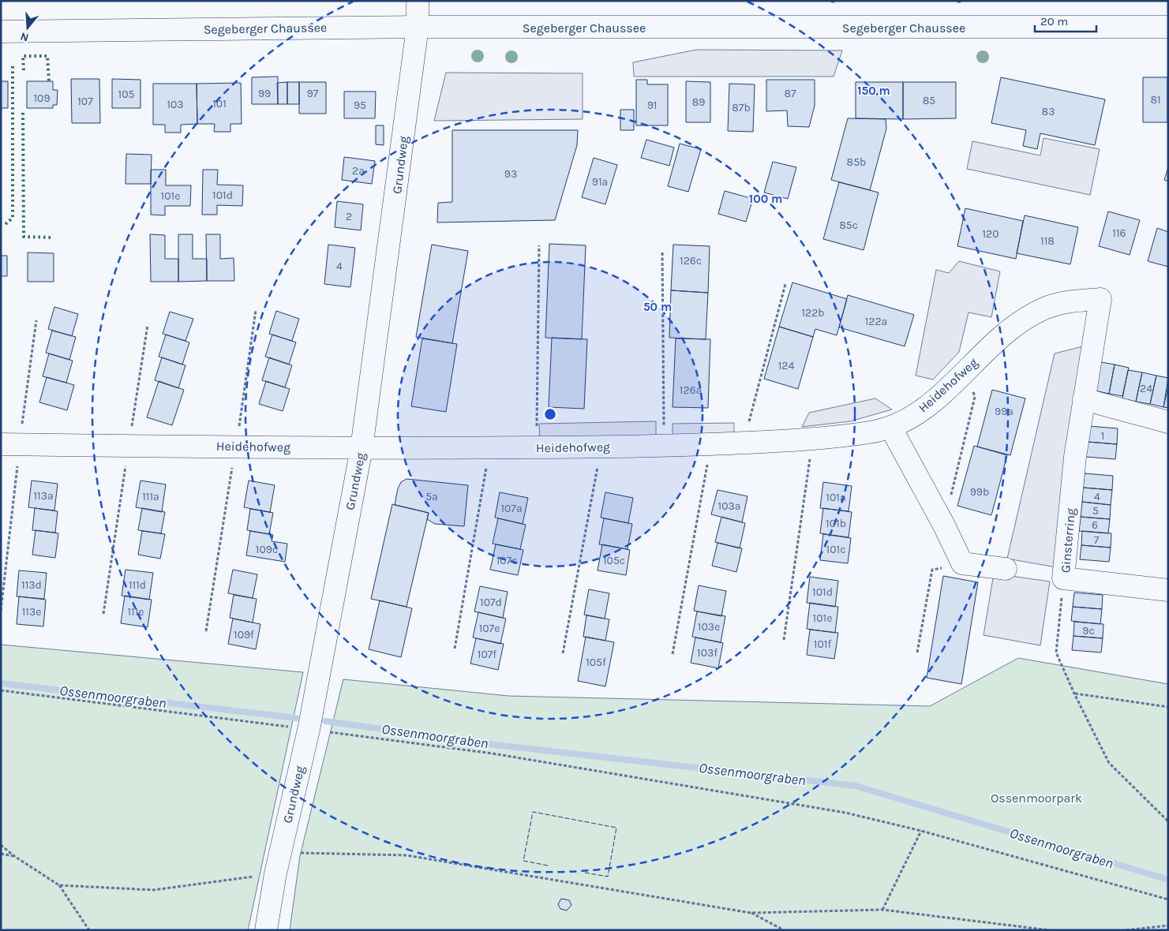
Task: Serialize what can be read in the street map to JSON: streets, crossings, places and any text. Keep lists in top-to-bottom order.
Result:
{
  "streets": {
    "street": [
      "Segeberger Chaussee",
      "Grundweg",
      "Heidehofweg",
      "Ginsterring"
    ]
  },
  "crossings": [
    ["Segeberger Chaussee", "Grundweg"],
    ["Grundweg", "Heidehofweg"],
    ["Heidehofweg", "Ginsterring"]
  ],
  "water": ["Ossenmoorgraben"],
  "parks": ["Ossenmoorpark"],
  "house_numbers": [
    "99",
    "97",
    "87",
    "105",
    "109",
    "81",
    "85",
    "107",
    "89",
    "101",
    "103",
    "95",
    "91",
    "87b",
    "83",
    "85b",
    "2a",
    "93",
    "91a",
    "101d",
    "101e",
    "2",
    "85c",
    "116",
    "120",
    "118",
    "126c",
    "4",
    "122b",
    "122a",
    "124",
    "24",
    "126a",
    "99a",
    "1",
    "99b",
    "113a",
    "111a",
    "5a",
    "4",
    "101a",
    "103a",
    "107a",
    "5",
    "101b",
    "6",
    "7",
    "109c",
    "101c",
    "107c",
    "105c",
    "113d",
    "111d",
    "101d",
    "107d",
    "113e",
    "111e",
    "101e",
    "103e",
    "107e",
    "9c",
    "109f",
    "101f",
    "103f",
    "107f",
    "105f"
  ],
  "scale_bar": "20 m",
  "north": "bottom",
  "rings": ["150 m", "100 m", "50 m"]
}
